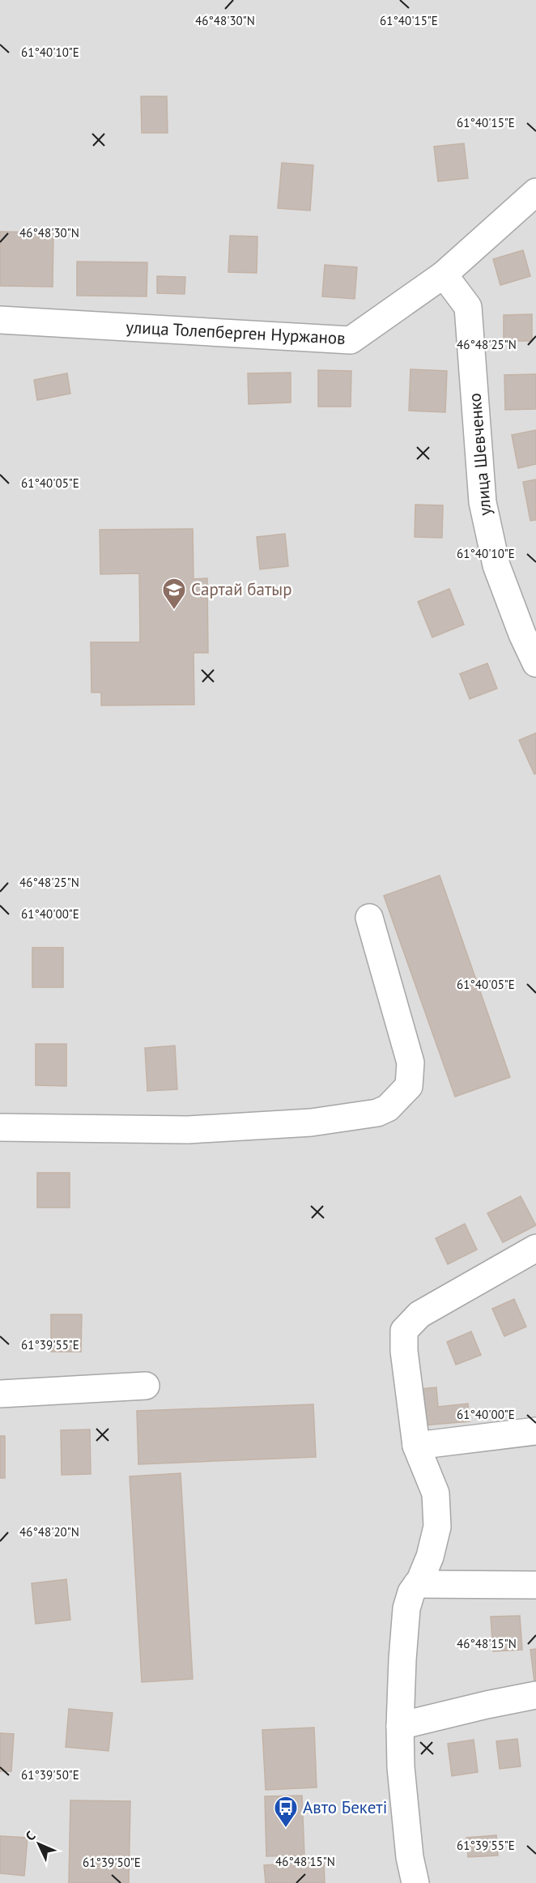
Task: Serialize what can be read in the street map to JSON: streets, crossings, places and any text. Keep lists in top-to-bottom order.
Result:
{
  "streets": {
    "street": ["улица Толепберген Нуржанов", "улица Шевченко"]
  },
  "crossings": [
    ["улица Толепберген Нуржанов", "улица Шевченко"]
  ],
  "places": {
    "school or university": ["Сартай батыр"],
    "bus stop": ["Авто Бекетi"]
  },
  "north": "top left",
  "coordinates": [
    "61°40'15\"E",
    "46°48'30\"N",
    "61°40'10\"E",
    "46°48'25\"N",
    "61°40'05\"E",
    "61°40'00\"E",
    "61°39'55\"E",
    "46°48'20\"N",
    "46°48'15\"N",
    "61°39'50\"E"
  ]
}
